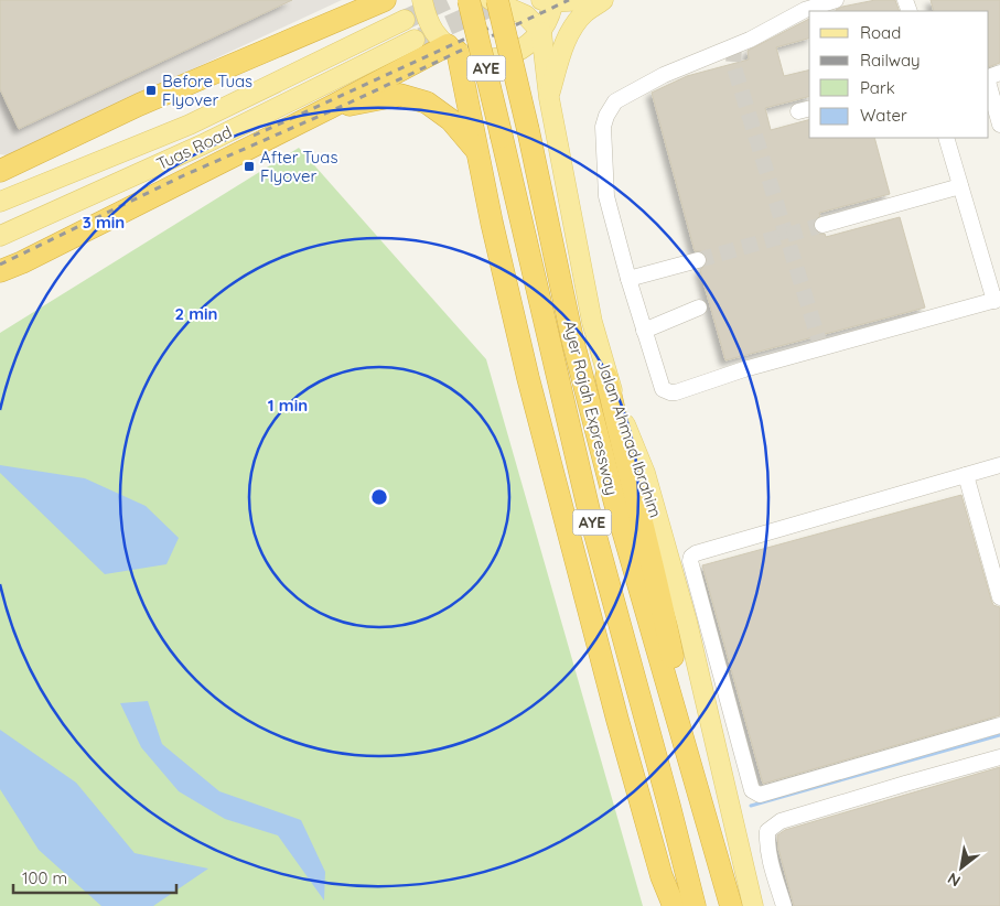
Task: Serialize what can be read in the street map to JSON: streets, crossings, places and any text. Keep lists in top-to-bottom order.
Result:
{
  "streets": {
    "highway": ["AYE", "Ayer Rajah Expressway"],
    "main road": ["Tuas Road", "Jalan Ahmad Ibrahim"]
  },
  "places": {
    "transit": ["Before Tuas Flyover", "After Tuas Flyover"]
  },
  "legend": [
    "Road",
    "Railway",
    "Park",
    "Water"
  ],
  "scale_bar": "100 m",
  "north": "bottom left",
  "rings": ["3 min", "2 min", "1 min"]
}
